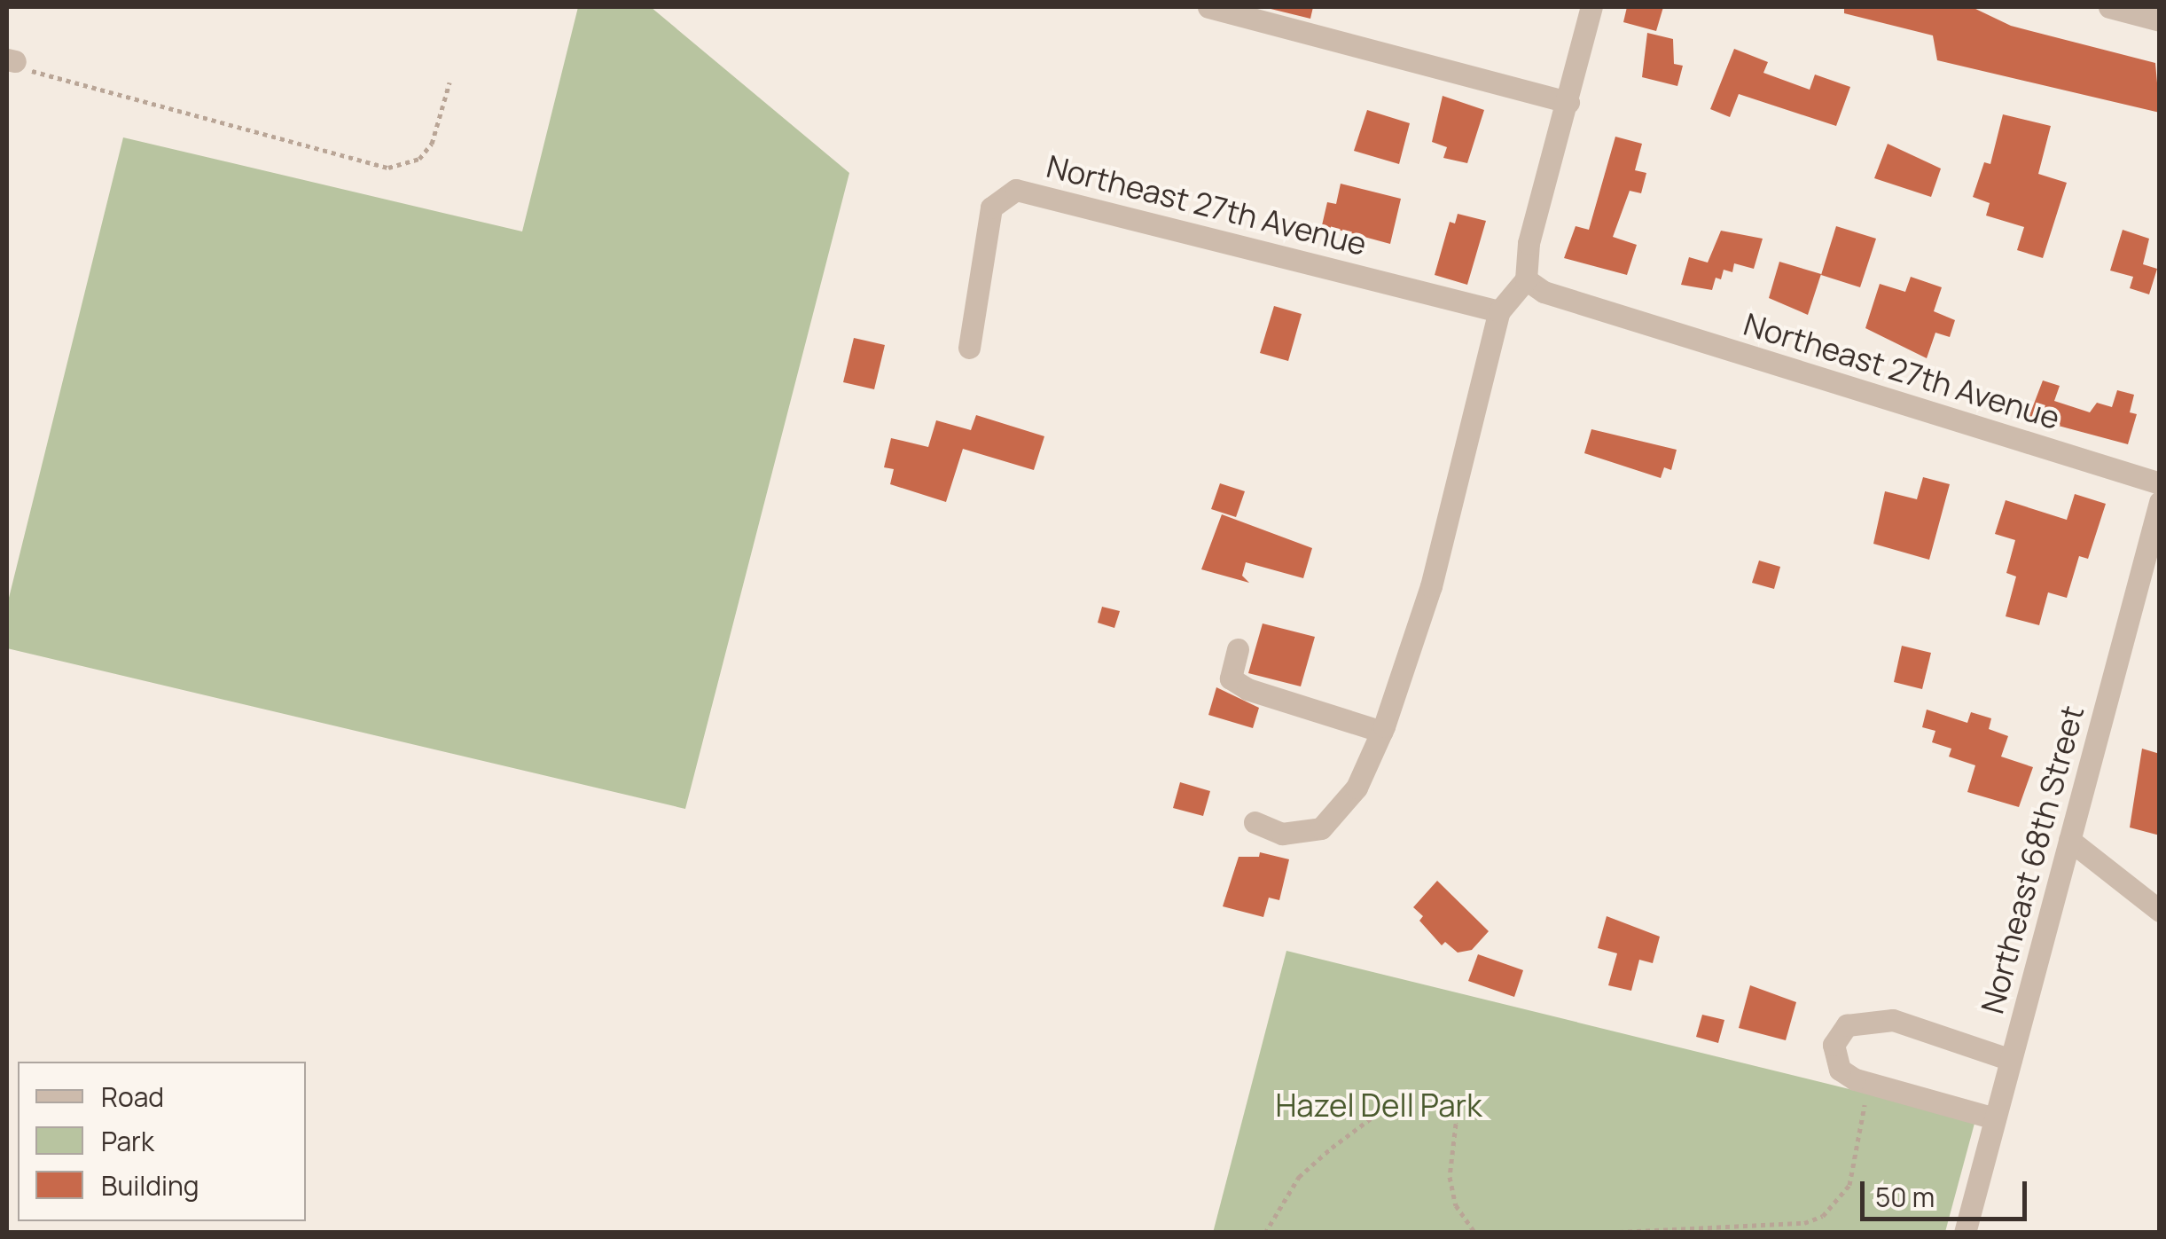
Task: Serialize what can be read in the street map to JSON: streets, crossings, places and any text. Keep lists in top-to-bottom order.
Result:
{
  "streets": {
    "street": ["Northeast 27th Avenue", "Northeast 68th Street"]
  },
  "parks": ["Hazel Dell Park"],
  "legend": ["Road", "Park", "Building"],
  "scale_bar": "50 m"
}
